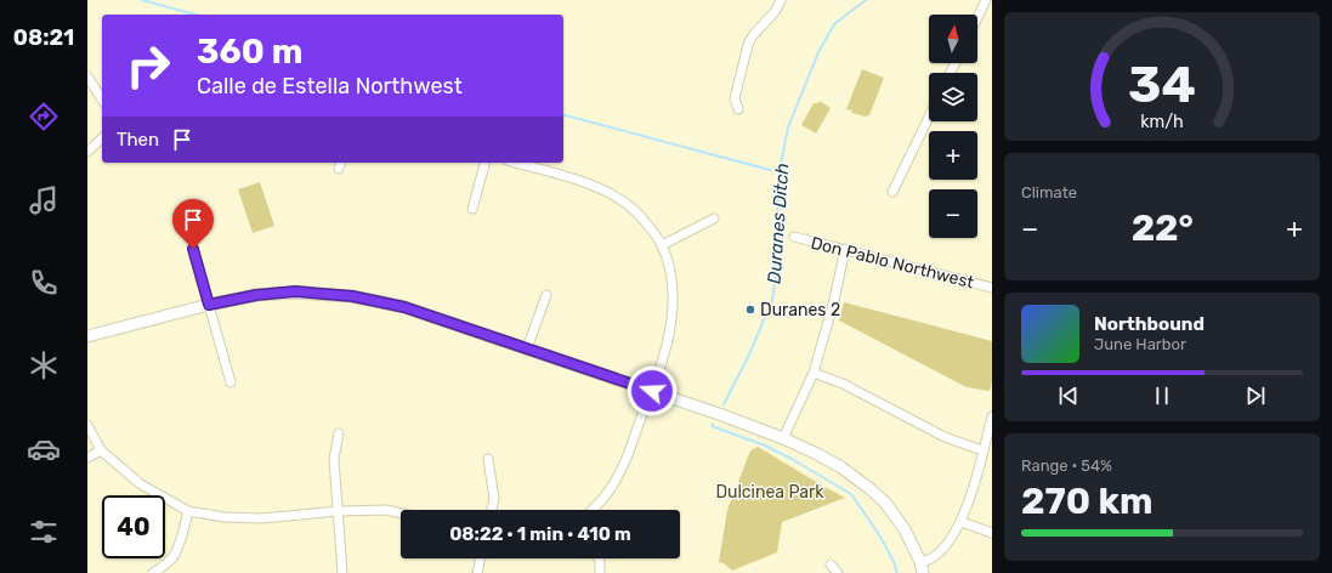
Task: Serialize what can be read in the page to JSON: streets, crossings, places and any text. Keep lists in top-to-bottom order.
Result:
{
  "streets": {
    "street": ["Don Pablo Northwest"]
  },
  "water": ["Duranes Ditch"],
  "parks": ["Dulcinea Park"],
  "places": ["Duranes 2"],
  "north": "top",
  "page": {
    "tabs": "08:21",
    "map_buttons": ["+", "−"],
    "turn": ["360 m", "Calle de Estella Northwest"],
    "then": "Then",
    "tile": [
      "Climate",
      ["Range · 54%", "270 km"]
    ],
    "heat": ["−", "22°", "+"],
    "song": ["Northbound", "June Harbor"],
    "limit": "40",
    "trip": "08:22 · 1 min · 410 m",
    "gauge": ["34", "km/h"]
  }
}
